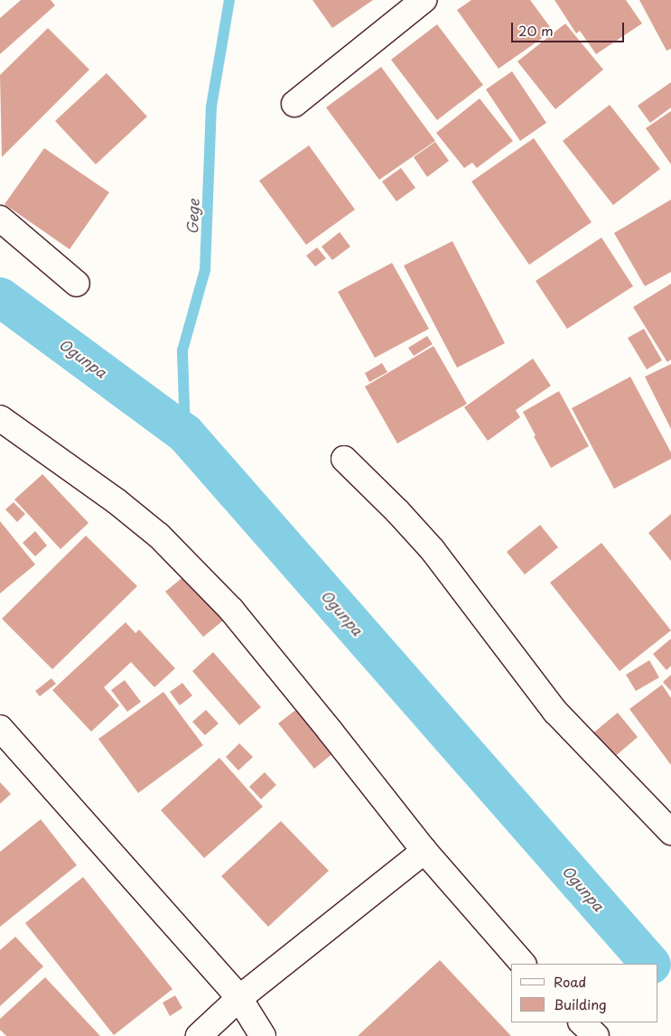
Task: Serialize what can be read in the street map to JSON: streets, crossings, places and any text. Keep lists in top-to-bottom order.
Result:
{
  "water": ["Gege", "Ogunpa"],
  "legend": ["Road", "Building"],
  "scale_bar": "20 m"
}
